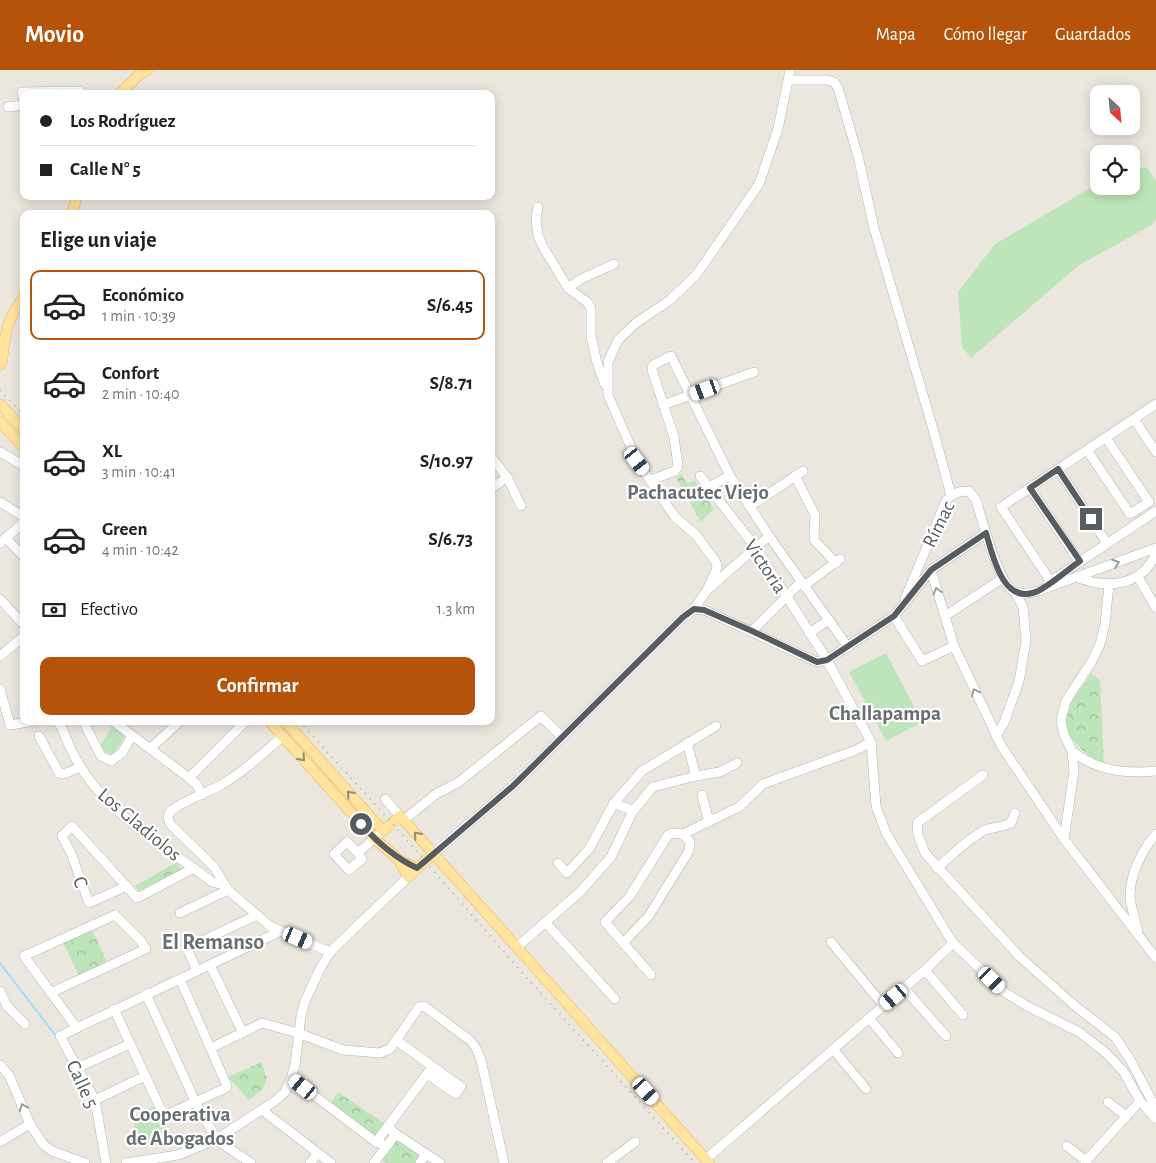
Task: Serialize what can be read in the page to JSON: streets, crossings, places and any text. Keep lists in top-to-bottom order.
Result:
{
  "streets": {
    "street": [
      "Rímac",
      "Victoria",
      "Los Gladiolos",
      "C",
      "Calle 5"
    ]
  },
  "crossings": [
    ["Rímac", "Victoria"]
  ],
  "districts": [
    "Pachacutec Viejo",
    "Challapampa",
    "El Remanso",
    "Cooperativa de Abogados"
  ],
  "north": "bottom right",
  "page": {
    "header": "Movio",
    "nav": ["Mapa", "Cómo llegar", "Guardados"],
    "banner": ["Los Rodríguez", "Calle N° 5"],
    "heading": "Elige un viaje",
    "list": [
      {
        "name": "Económico",
        "note": "1 min · 10:39",
        "value": "S/6.45"
      },
      {
        "name": "Confort",
        "note": "2 min · 10:40",
        "value": "S/8.71"
      },
      {
        "name": "XL",
        "note": "3 min · 10:41",
        "value": "S/10.97"
      },
      {
        "name": "Green",
        "note": "4 min · 10:42",
        "value": "S/6.73"
      }
    ],
    "pay": ["Efectivo", "1.3 km"],
    "buttons": "Confirmar"
  }
}
